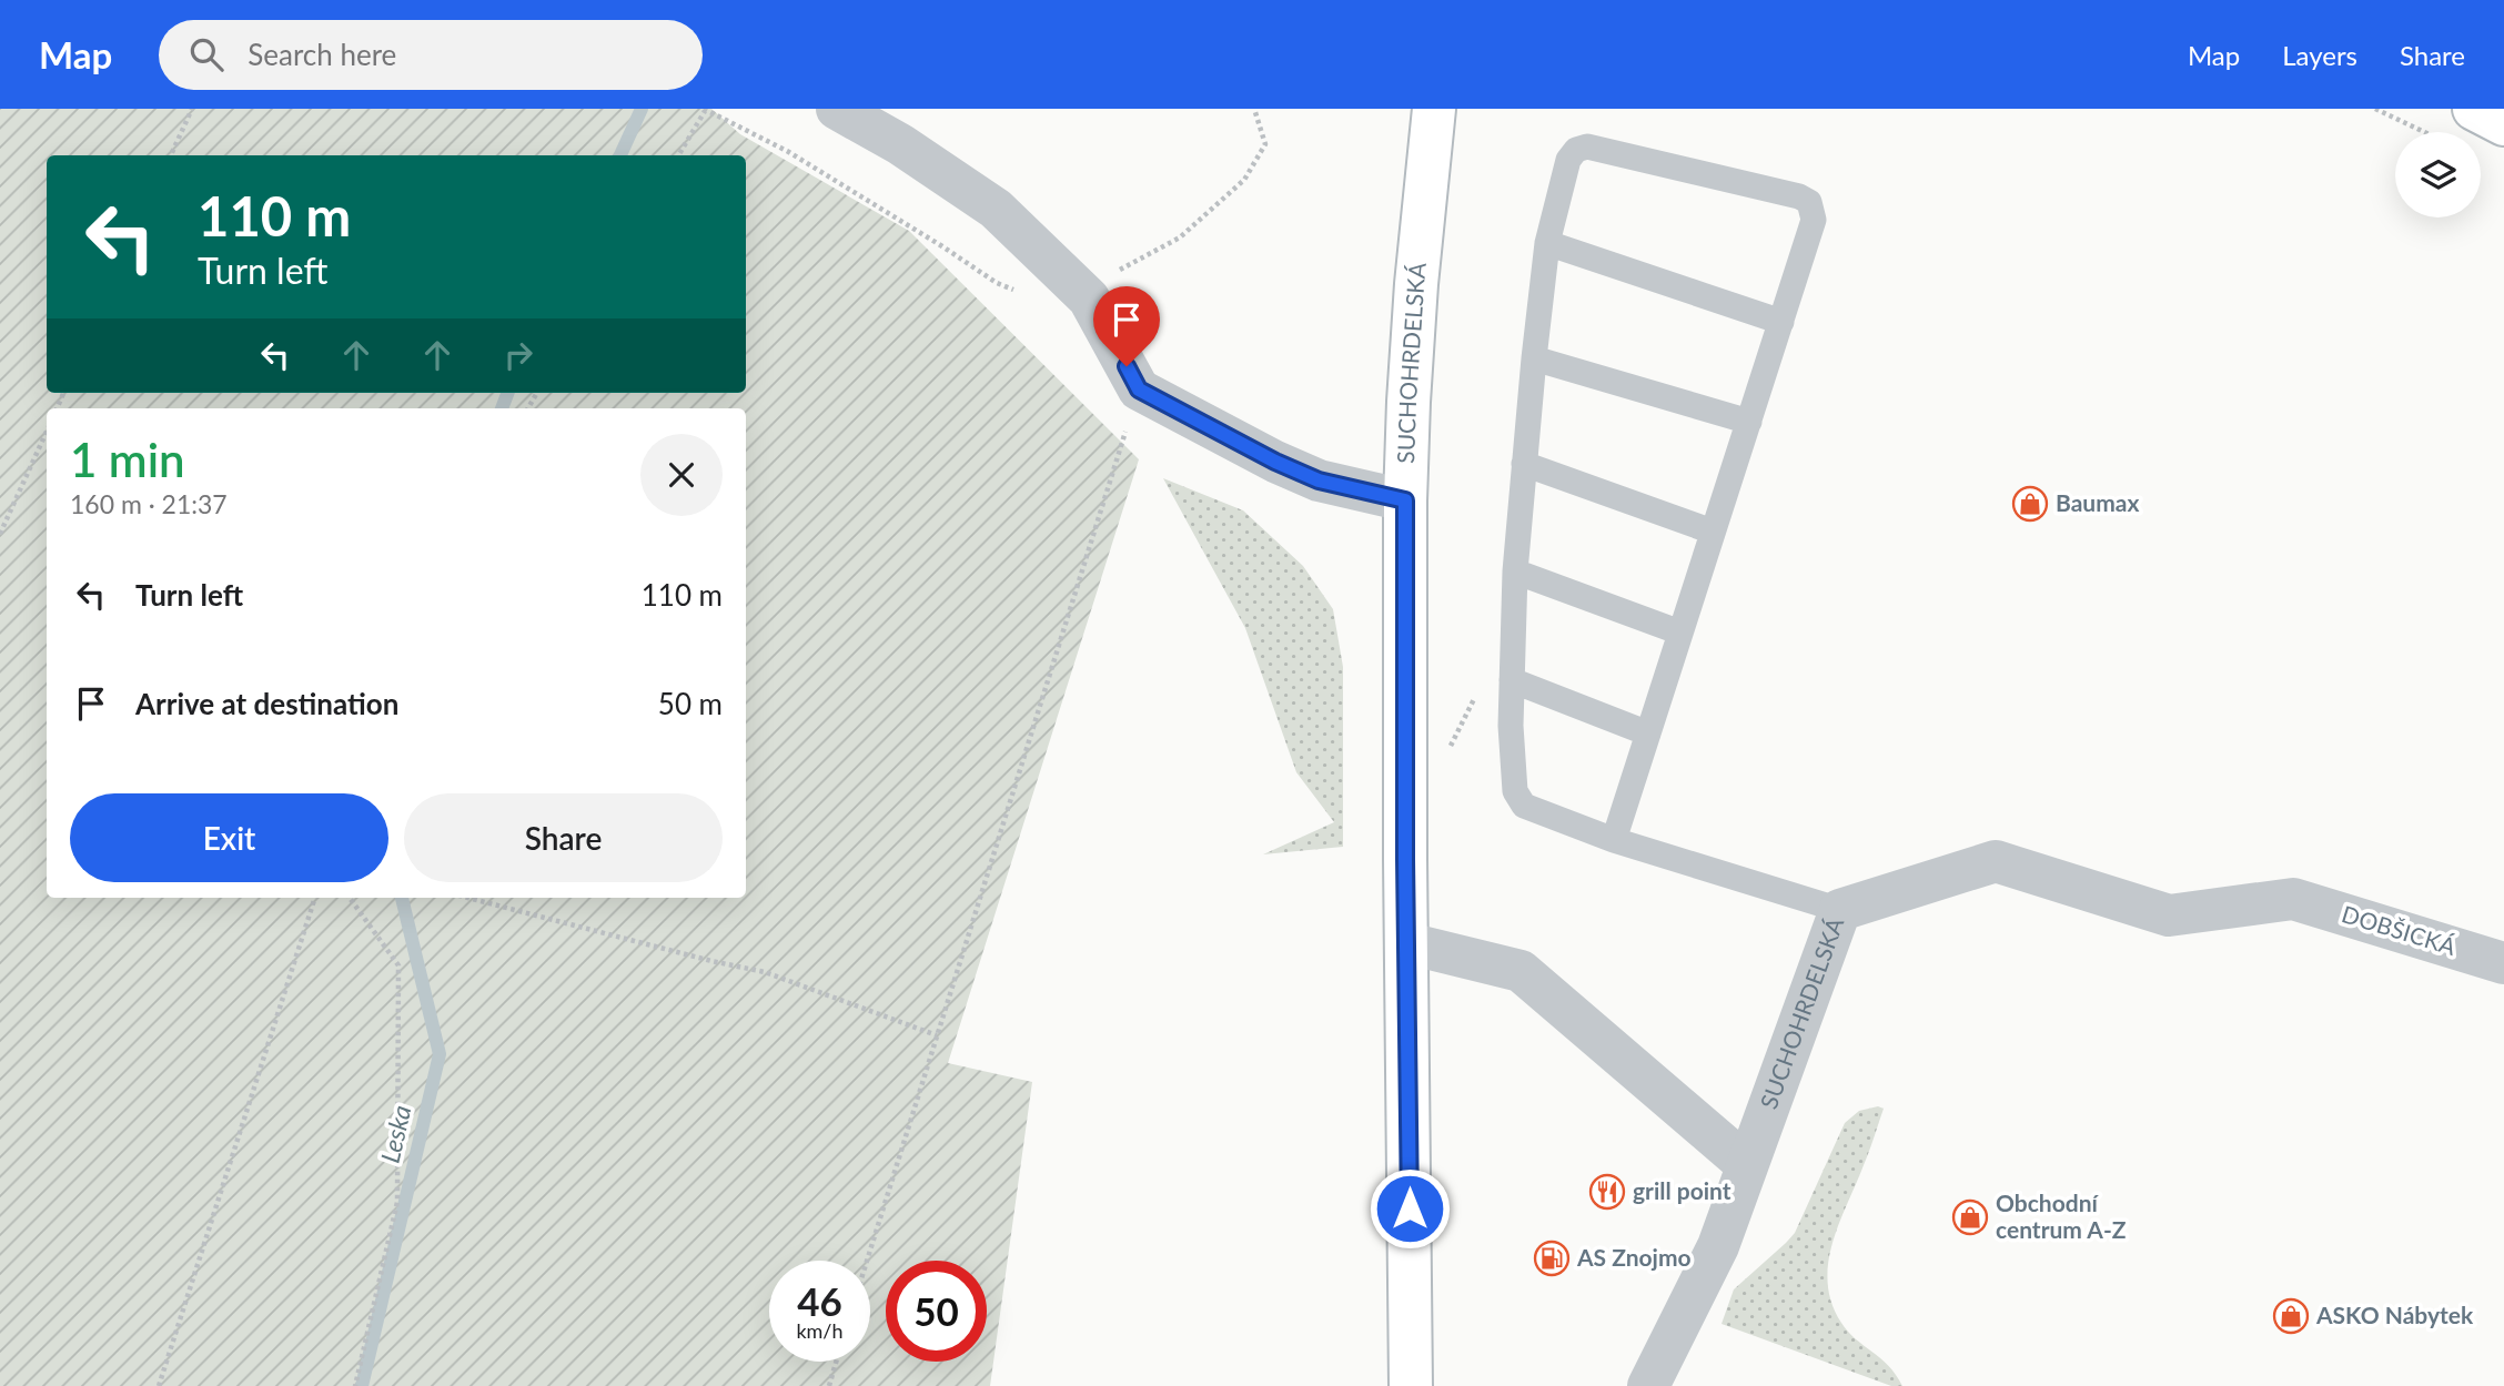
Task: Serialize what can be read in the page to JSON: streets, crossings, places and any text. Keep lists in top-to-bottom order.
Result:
{
  "streets": {
    "main road": ["SUCHOHRDELSKÁ"],
    "street": ["DOBŠICKÁ"]
  },
  "crossings": [
    ["SUCHOHRDELSKÁ", "DOBŠICKÁ"]
  ],
  "water": ["Leska"],
  "places": {
    "shop": ["Baumax", "Obchodní centrum A-Z", "ASKO Nábytek"],
    "restaurant": ["grill point"],
    "fuel station": ["AS Znojmo"]
  },
  "page": {
    "header": "Map",
    "search": "Search here",
    "nav": ["Map", "Layers", "Share"],
    "turn": ["110 m", "Turn left"],
    "heading": ["1 min", "160 m · 21:37"],
    "list": [
      {
        "name": "Turn left",
        "value": "110 m"
      },
      {
        "name": "Arrive at destination",
        "value": "50 m"
      }
    ],
    "buttons": ["Exit", "Share"],
    "speed": "46 km/h",
    "limit": "50"
  }
}
